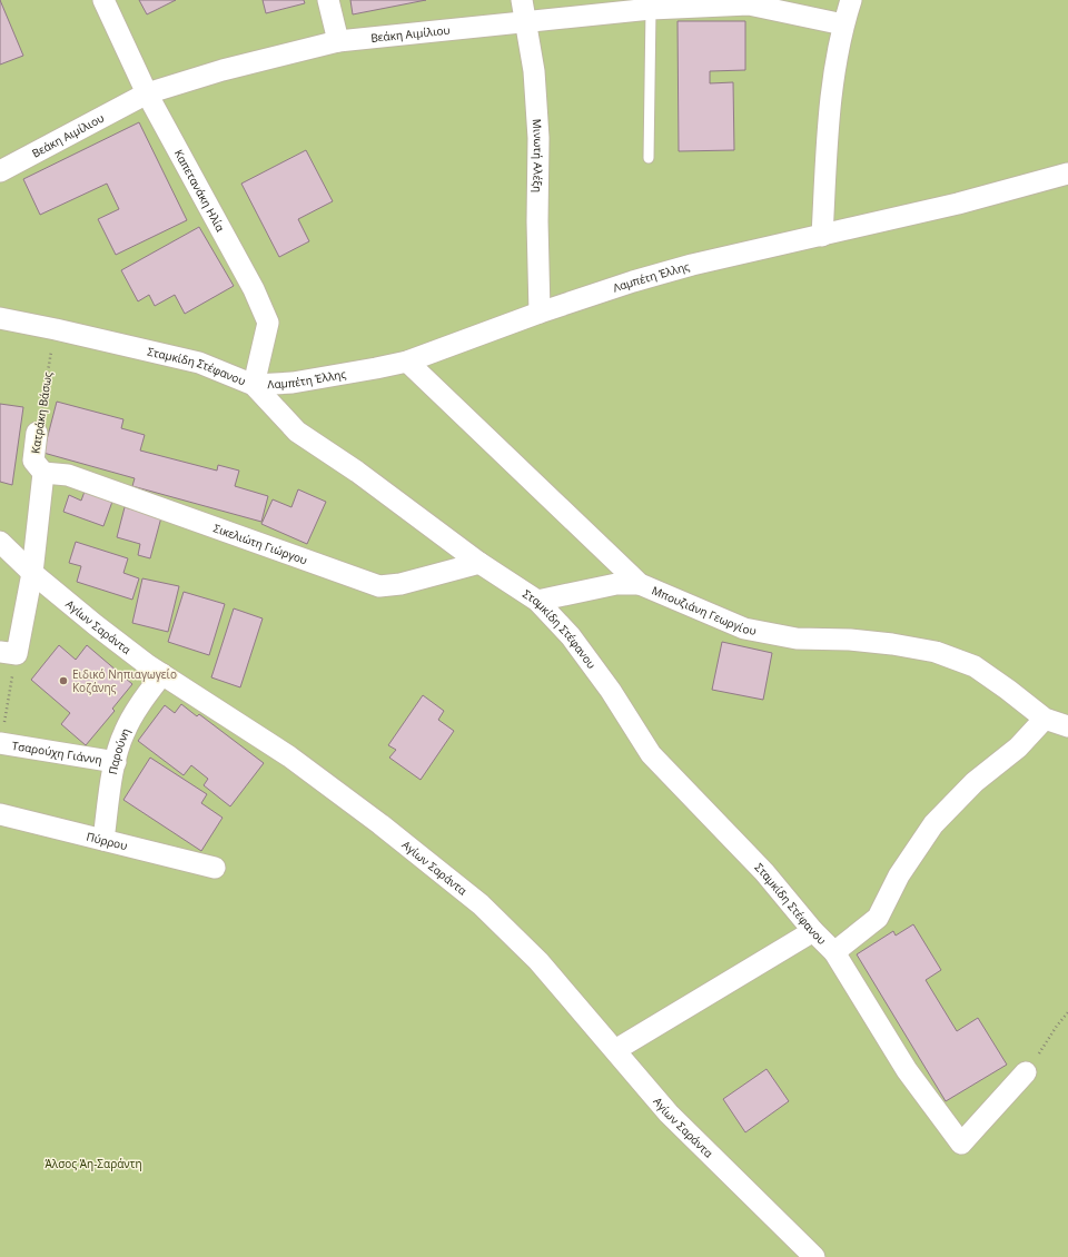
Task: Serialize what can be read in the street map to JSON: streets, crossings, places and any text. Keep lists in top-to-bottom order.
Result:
{
  "streets": {
    "street": [
      "Βεάκη Αιμίλιου",
      "Μινωτή Αλέξη",
      "Καπετανάκη Ηλία",
      "Λαμπέτη Έλλης",
      "Σταμκίδη Στέφανου",
      "Κατράκη Βάσως",
      "Σικελιώτη Γιώργου",
      "Μπουζιάνη Γεωργίου",
      "Αγίων Σαράντα",
      "Τσαρούχη Γιάννη",
      "Παρούνη",
      "Πύρρου"
    ]
  },
  "crossings": [
    ["Βεάκη Αιμίλιου", "Μινωτή Αλέξη"],
    ["Βεάκη Αιμίλιου", "Καπετανάκη Ηλία"],
    ["Μινωτή Αλέξη", "Λαμπέτη Έλλης"],
    ["Καπετανάκη Ηλία", "Λαμπέτη Έλλης"],
    ["Καπετανάκη Ηλία", "Σταμκίδη Στέφανου"],
    ["Λαμπέτη Έλλης", "Σταμκίδη Στέφανου"],
    ["Λαμπέτη Έλλης", "Μπουζιάνη Γεωργίου"],
    ["Σταμκίδη Στέφανου", "Κατράκη Βάσως"],
    ["Σταμκίδη Στέφανου", "Σικελιώτη Γιώργου"],
    ["Κατράκη Βάσως", "Σικελιώτη Γιώργου"],
    ["Αγίων Σαράντα", "Παρούνη"],
    ["Τσαρούχη Γιάννη", "Παρούνη"],
    ["Παρούνη", "Πύρρου"]
  ],
  "parks": ["Άλσος Άη-Σαράντη"],
  "places": ["Ειδικό Νηπιαγωγείο Κοζάνης"]
}
